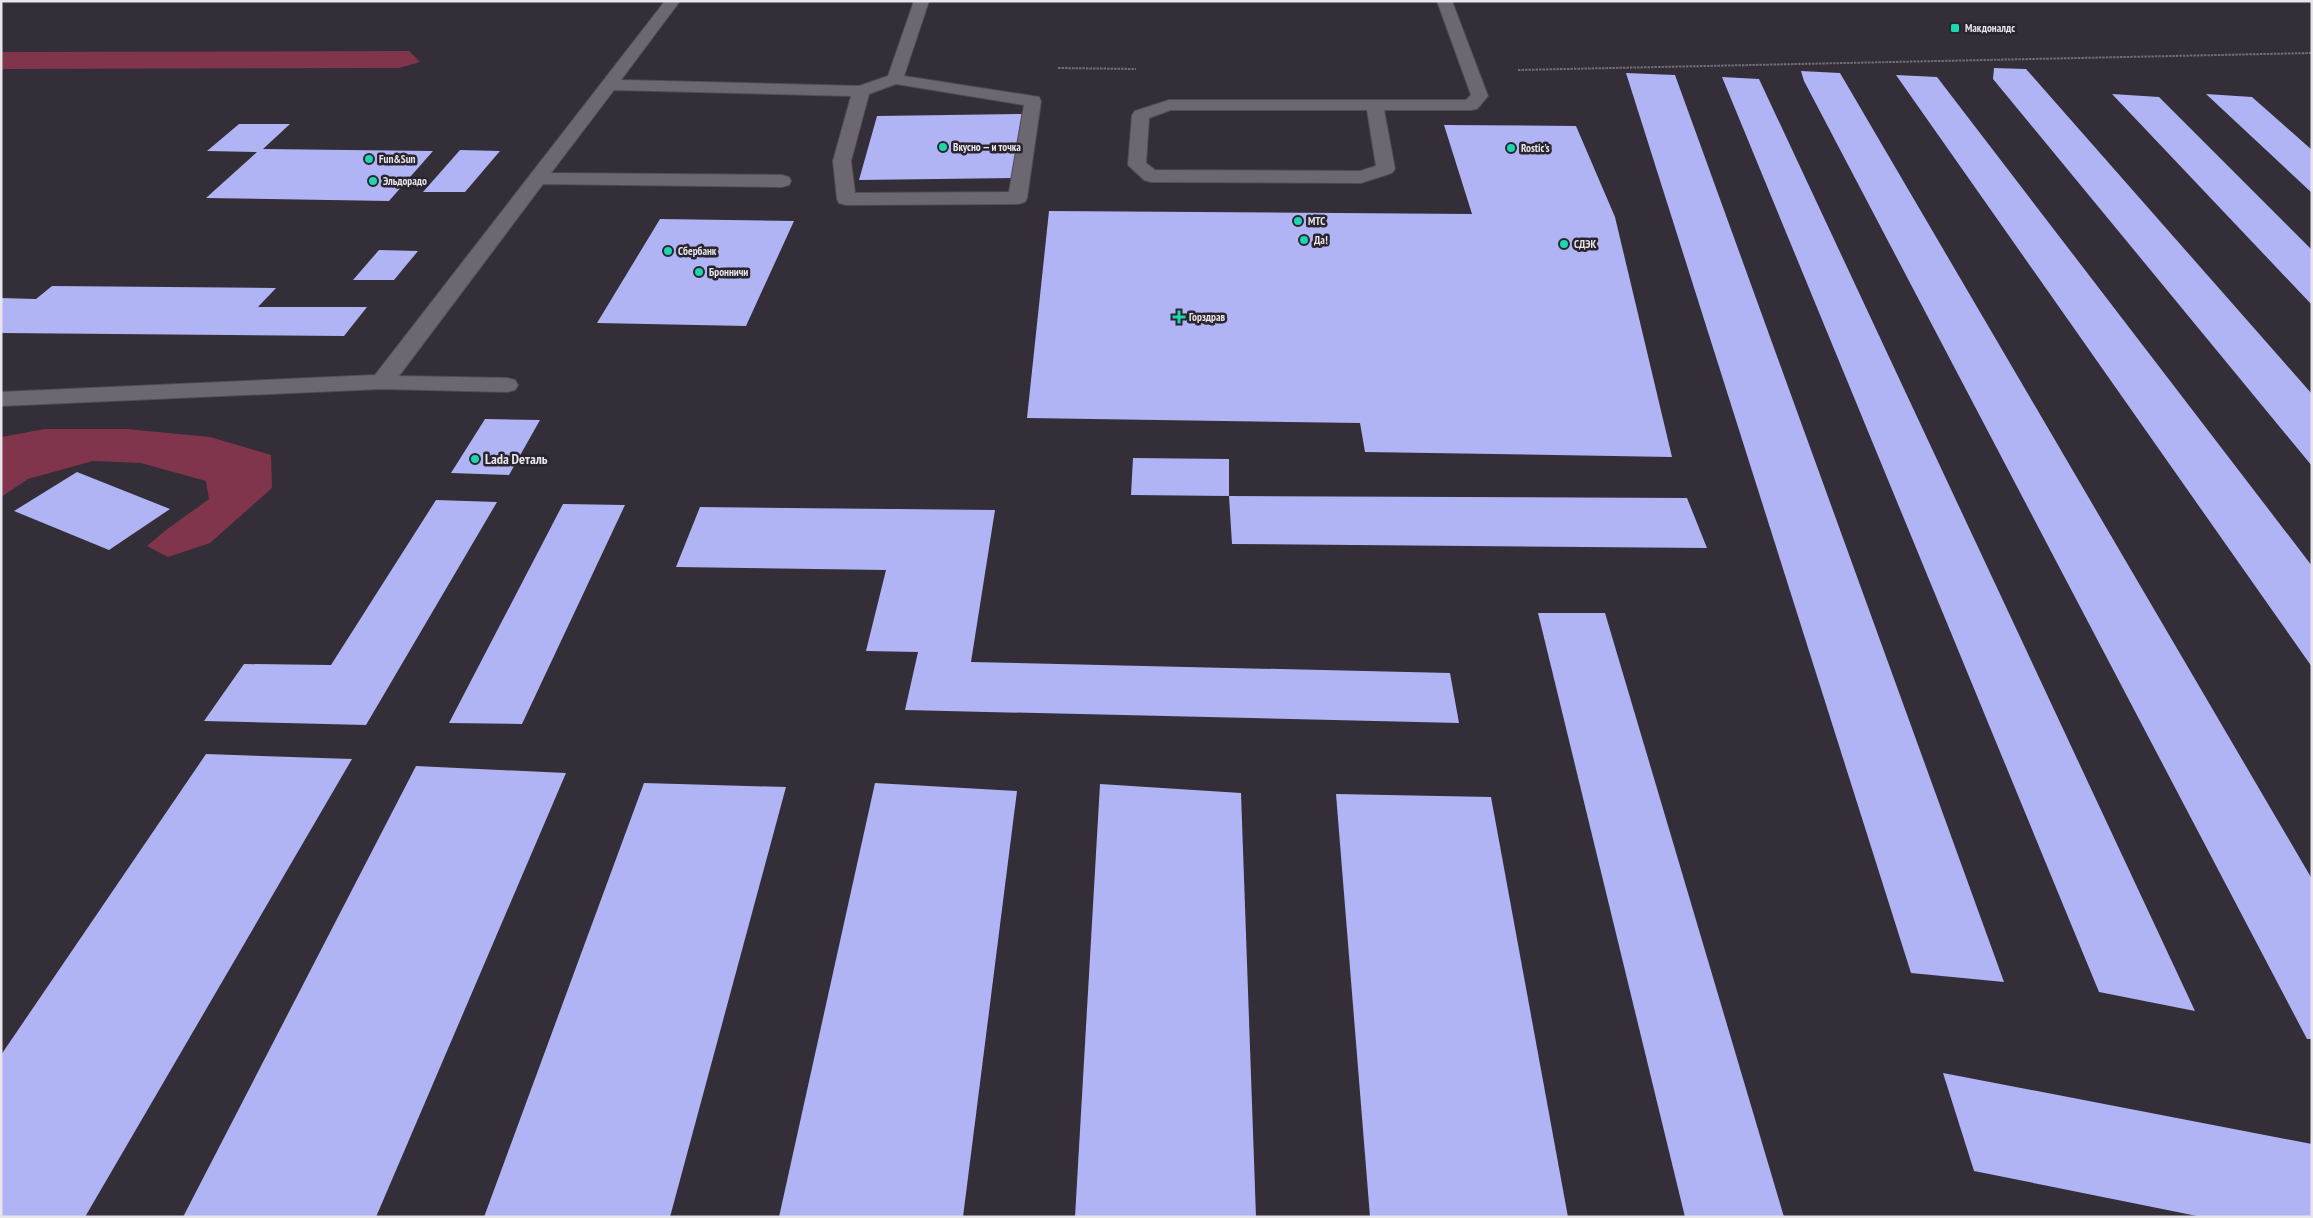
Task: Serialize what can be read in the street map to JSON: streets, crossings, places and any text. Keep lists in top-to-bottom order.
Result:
{
  "places": {
    "transit": ["Макдоналдс"],
    "other": [
      "Вкусно — и точка",
      "Rostic's",
      "Fun&Sun",
      "Эльдорадо",
      "МТС",
      "Да!",
      "СДЭК",
      "Сбербанк",
      "Бронничи",
      "Lada Dеталь"
    ],
    "health": ["Горздрав"]
  }
}
